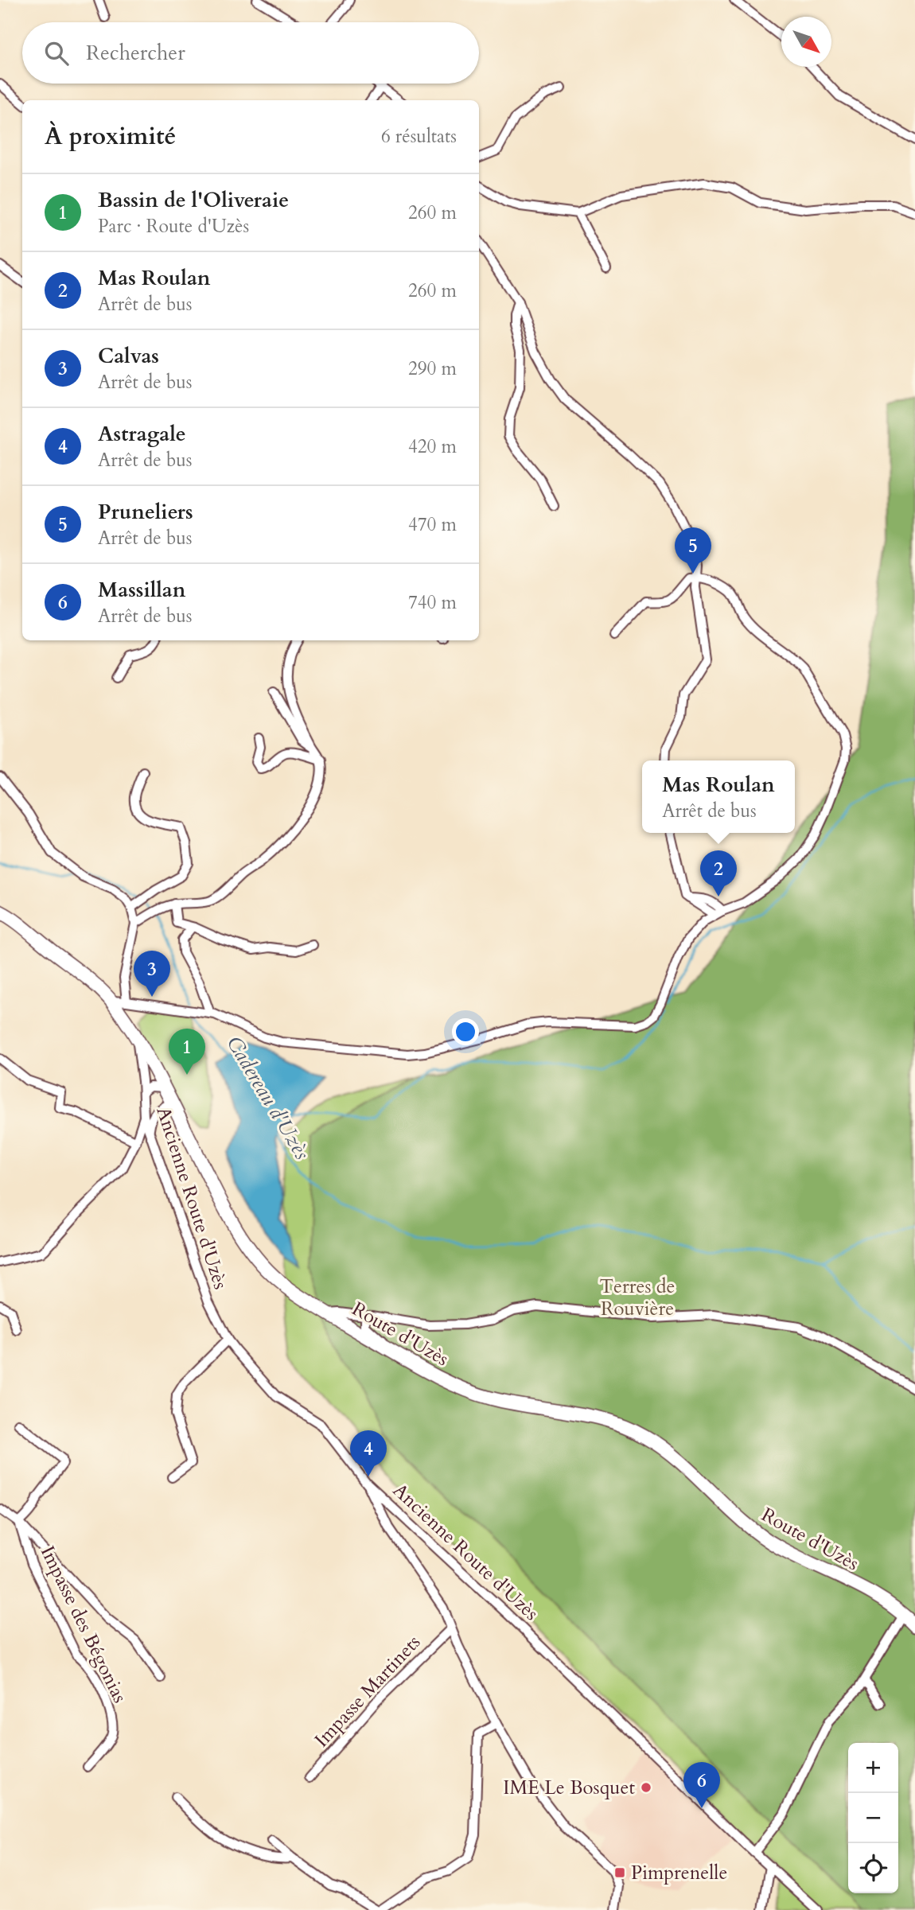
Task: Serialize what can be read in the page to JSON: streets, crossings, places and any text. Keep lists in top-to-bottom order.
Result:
{
  "streets": {
    "main road": ["Route d'Uzès"],
    "street": ["Ancienne Route d'Uzès", "Impasse des Bégonias", "Impasse Martinets"]
  },
  "crossings": [
    ["Ancienne Route d'Uzès", "Route d'Uzès"]
  ],
  "water": ["Cadereau d'Uzès"],
  "parks": ["Terres de Rouvière"],
  "places": {
    "other": ["IME Le Bosquet"],
    "transit": ["Pimprenelle"]
  },
  "north": "bottom right",
  "page": {
    "search": "Rechercher",
    "heading": ["À proximité", "6 résultats"],
    "list": [
      {
        "mark": "1",
        "name": "Bassin de l'Oliveraie",
        "note": "Parc · Route d'Uzès",
        "value": "260 m"
      },
      {
        "mark": "2",
        "name": "Mas Roulan",
        "note": "Arrêt de bus",
        "value": "260 m"
      },
      {
        "mark": "3",
        "name": "Calvas",
        "note": "Arrêt de bus",
        "value": "290 m"
      },
      {
        "mark": "4",
        "name": "Astragale",
        "note": "Arrêt de bus",
        "value": "420 m"
      },
      {
        "mark": "5",
        "name": "Pruneliers",
        "note": "Arrêt de bus",
        "value": "470 m"
      },
      {
        "mark": "6",
        "name": "Massillan",
        "note": "Arrêt de bus",
        "value": "740 m"
      }
    ],
    "pins": [
      "5",
      "2",
      "3",
      "1",
      "4",
      "6"
    ],
    "popup": ["Mas Roulan", "Arrêt de bus"],
    "map_buttons": ["+", "−"]
  }
}
